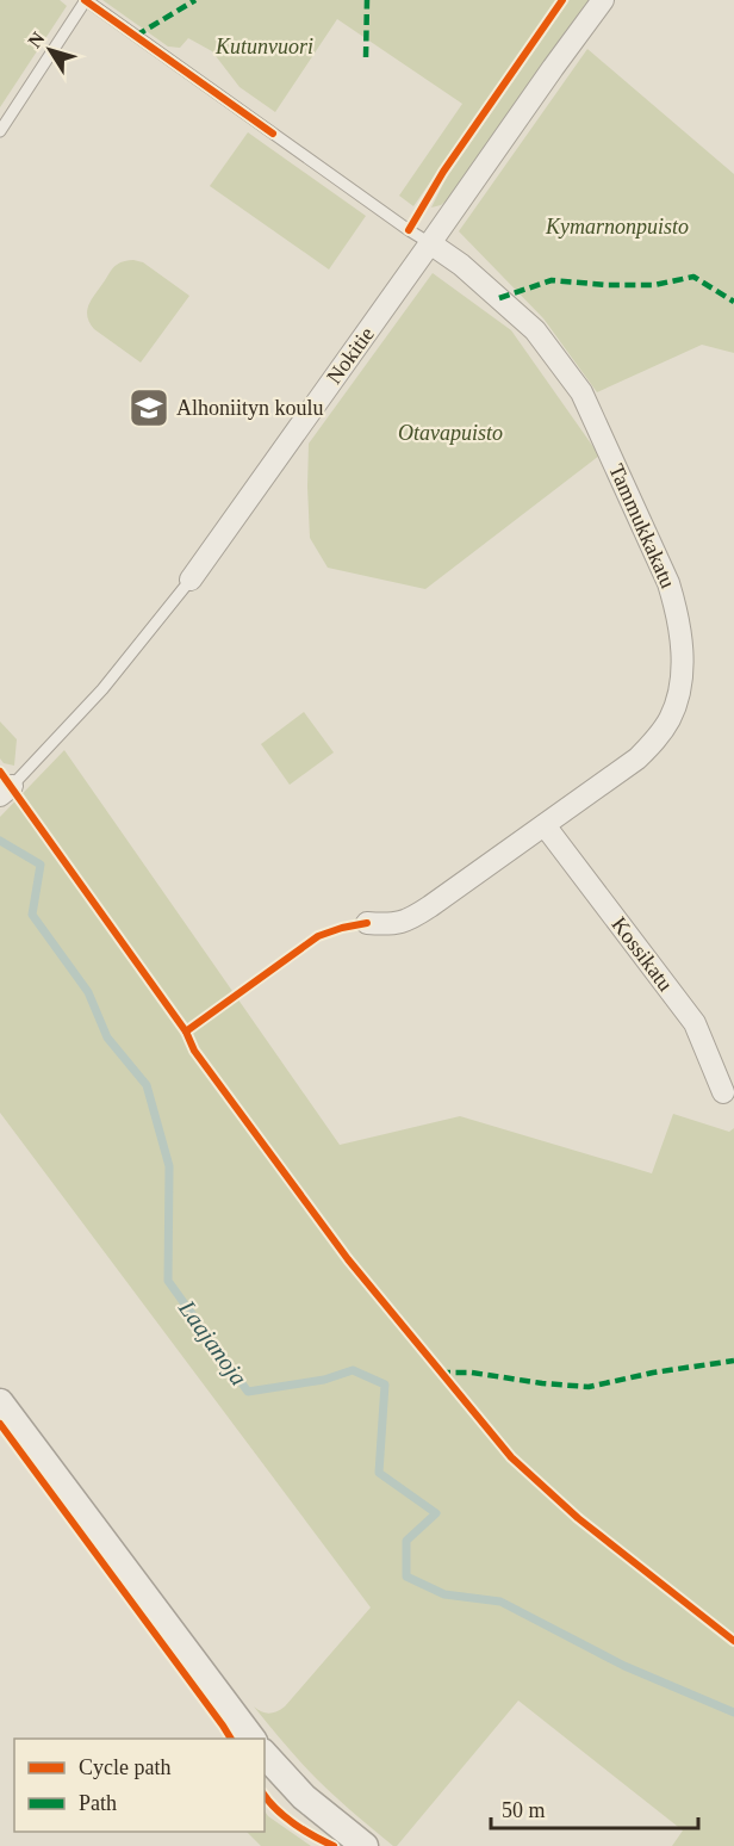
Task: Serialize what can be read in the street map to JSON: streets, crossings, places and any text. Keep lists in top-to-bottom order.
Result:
{
  "streets": {
    "street": ["Nokitie", "Tammukkakatu", "Kossikatu"]
  },
  "crossings": [
    ["Nokitie", "Tammukkakatu"],
    ["Tammukkakatu", "Kossikatu"]
  ],
  "water": ["Laajanoja"],
  "parks": ["Kutunvuori", "Kymarnonpuisto", "Otavapuisto"],
  "places": {
    "school or university": ["Alhoniityn koulu"]
  },
  "legend": ["Cycle path", "Path"],
  "scale_bar": "50 m",
  "north": "top left"
}
